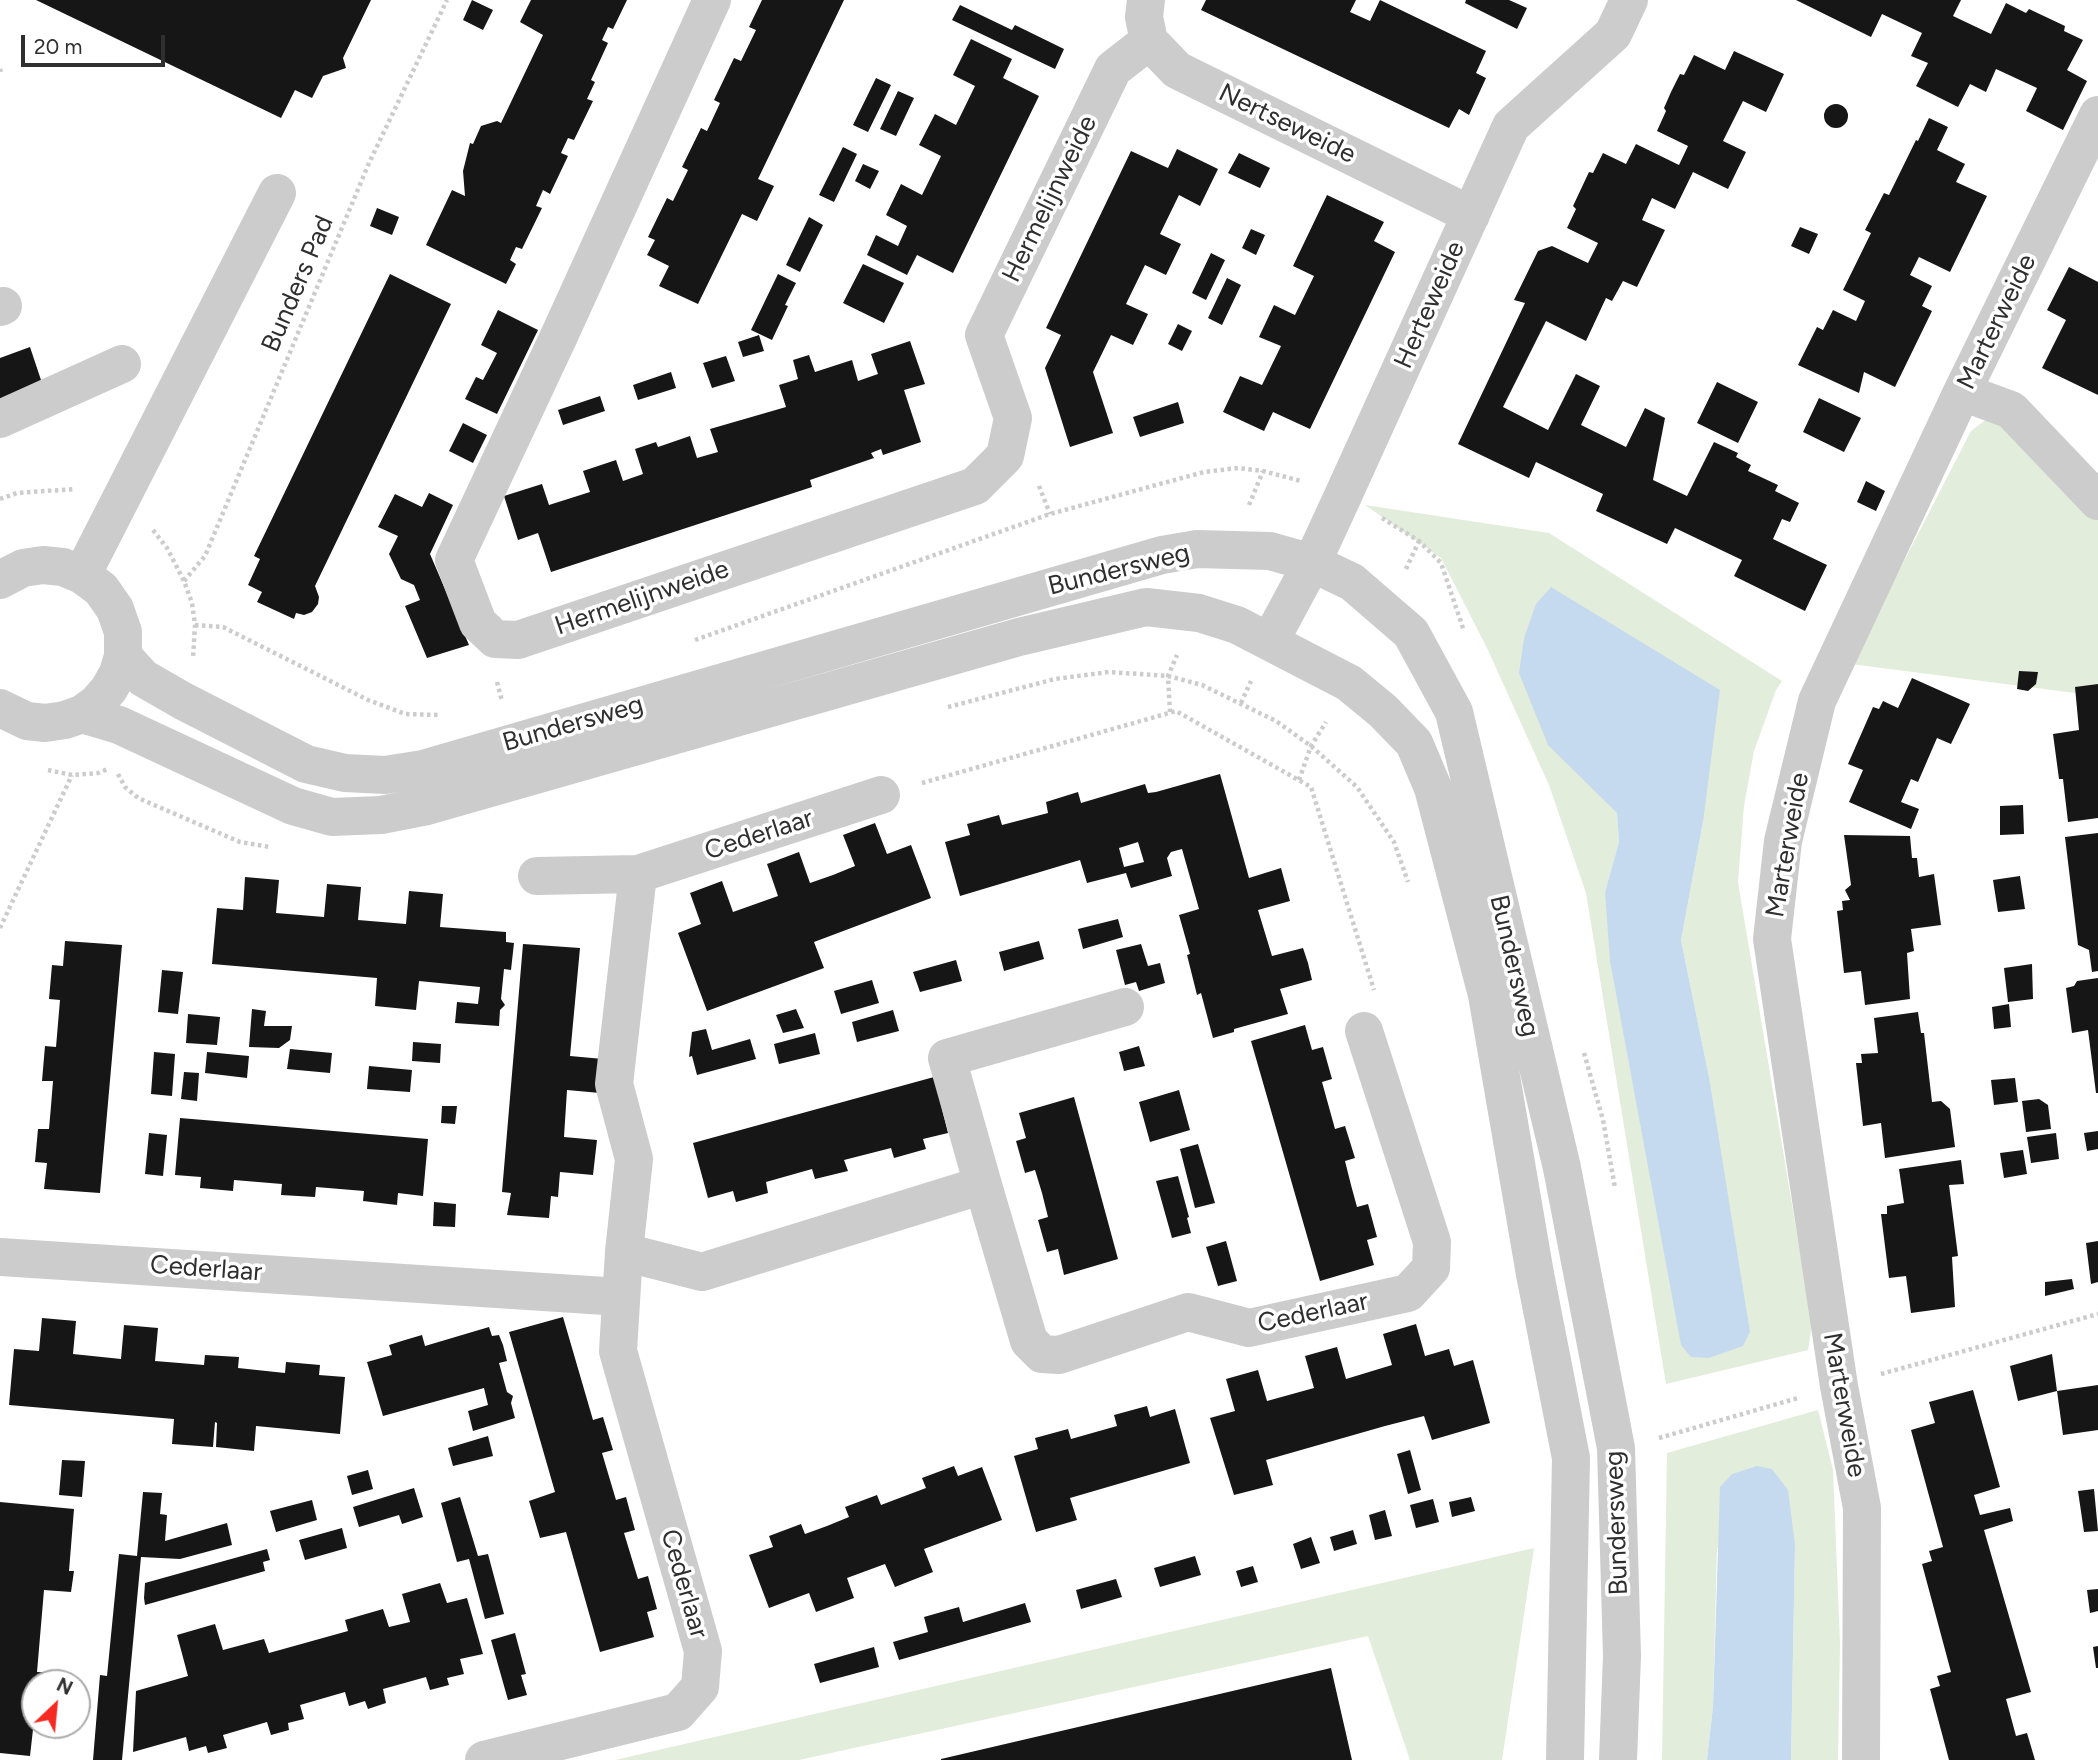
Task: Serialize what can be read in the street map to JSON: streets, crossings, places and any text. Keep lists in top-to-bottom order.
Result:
{
  "streets": {
    "street": [
      "Nertseweide",
      "Hermelijnweide",
      "Herteweide",
      "Marterweide",
      "Bundersweg",
      "Cederlaar"
    ],
    "path": ["Bunders Pad"]
  },
  "crossings": [
    ["Nertseweide", "Hermelijnweide"],
    ["Nertseweide", "Herteweide"],
    ["Herteweide", "Bundersweg"]
  ],
  "scale_bar": "20 m",
  "north": "top right"
}
